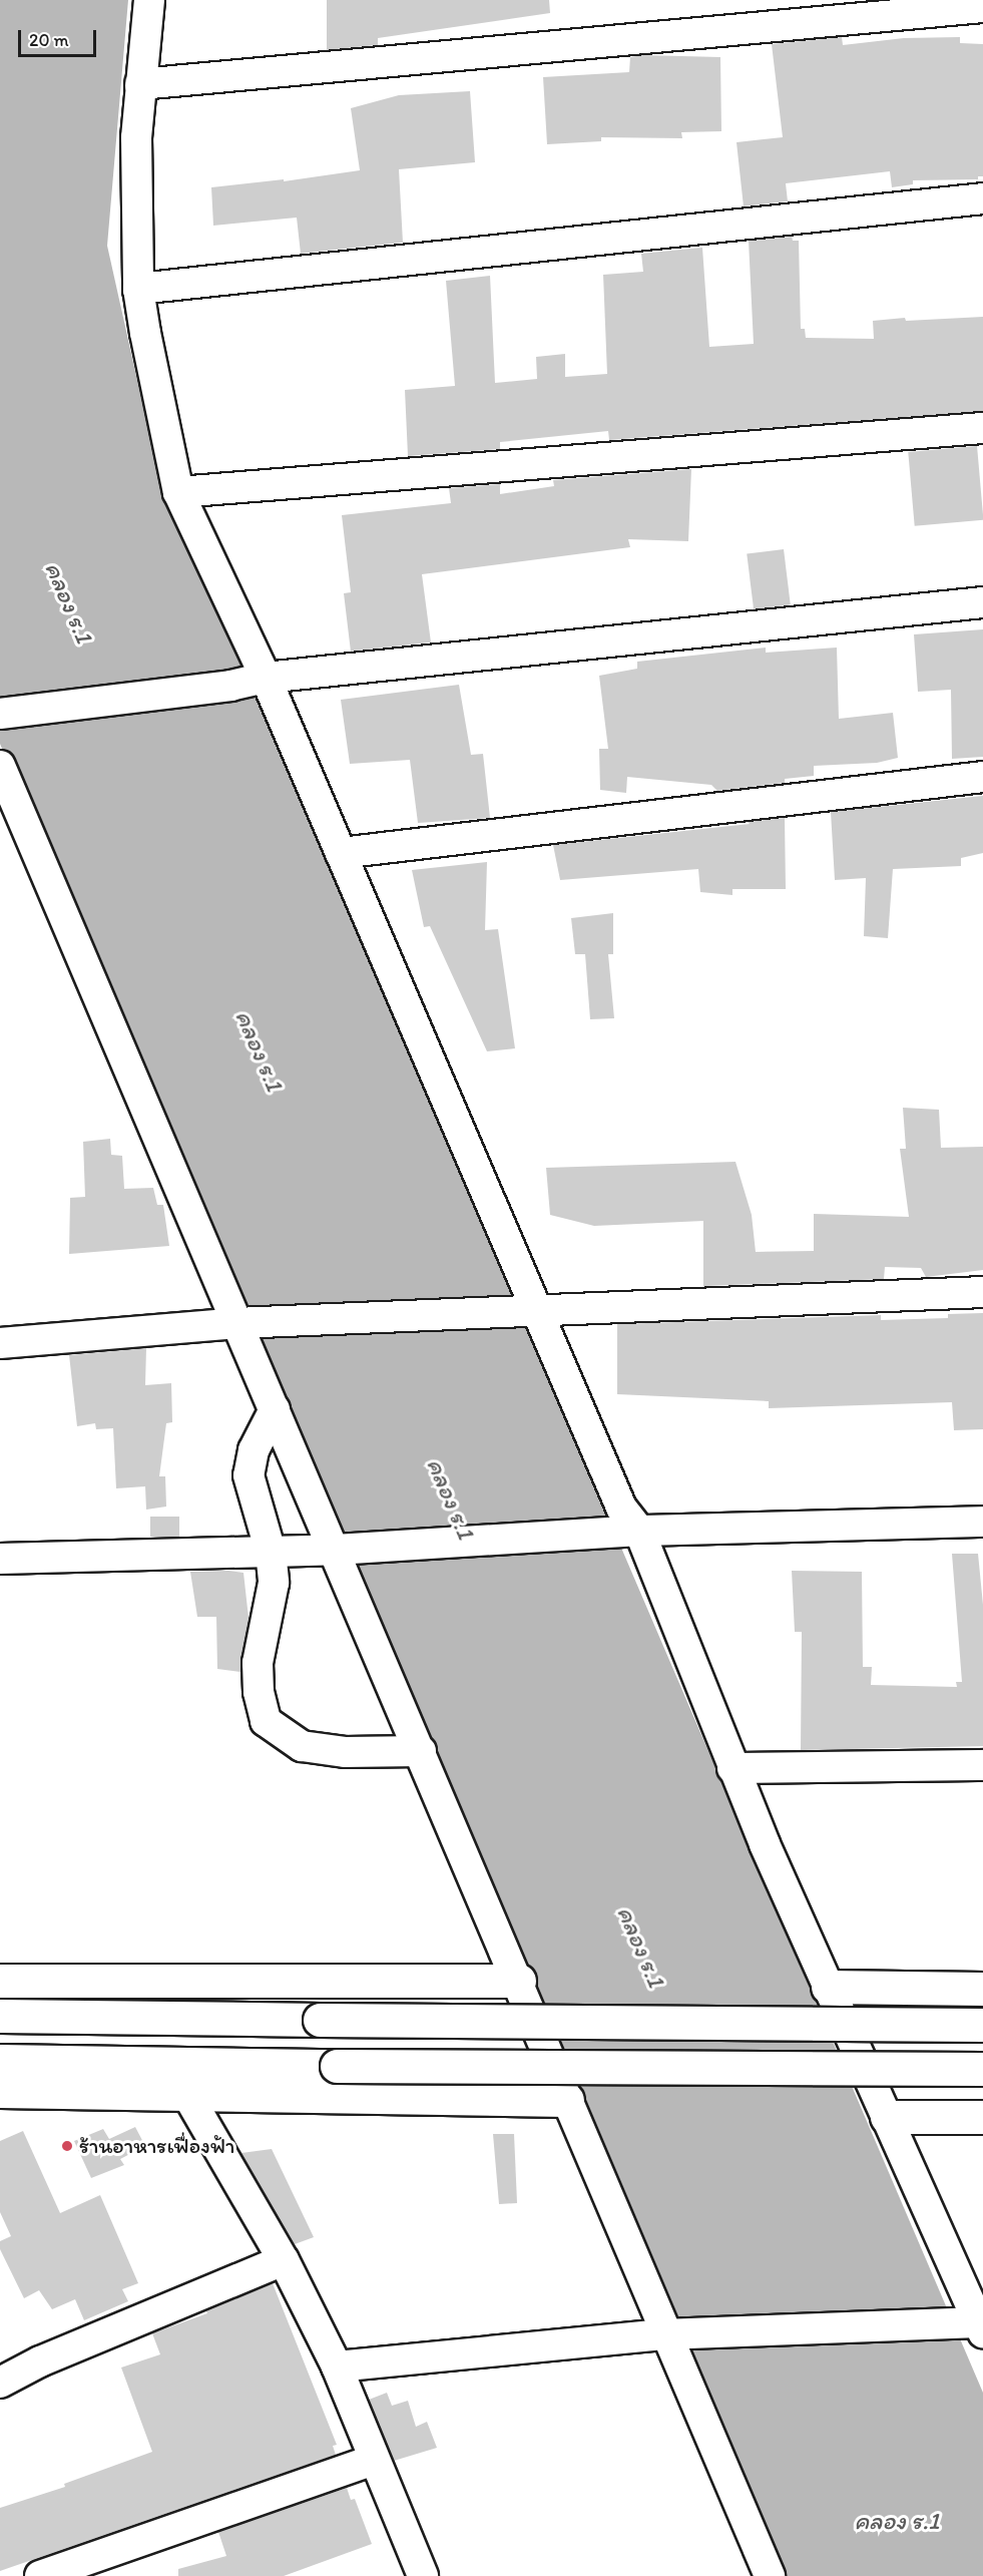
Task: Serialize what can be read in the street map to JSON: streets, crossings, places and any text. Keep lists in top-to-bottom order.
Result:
{
  "water": ["คลอง ร.1"],
  "places": ["ร้านอาหารเฟื่องฟ้า"],
  "scale_bar": "20 m"
}
